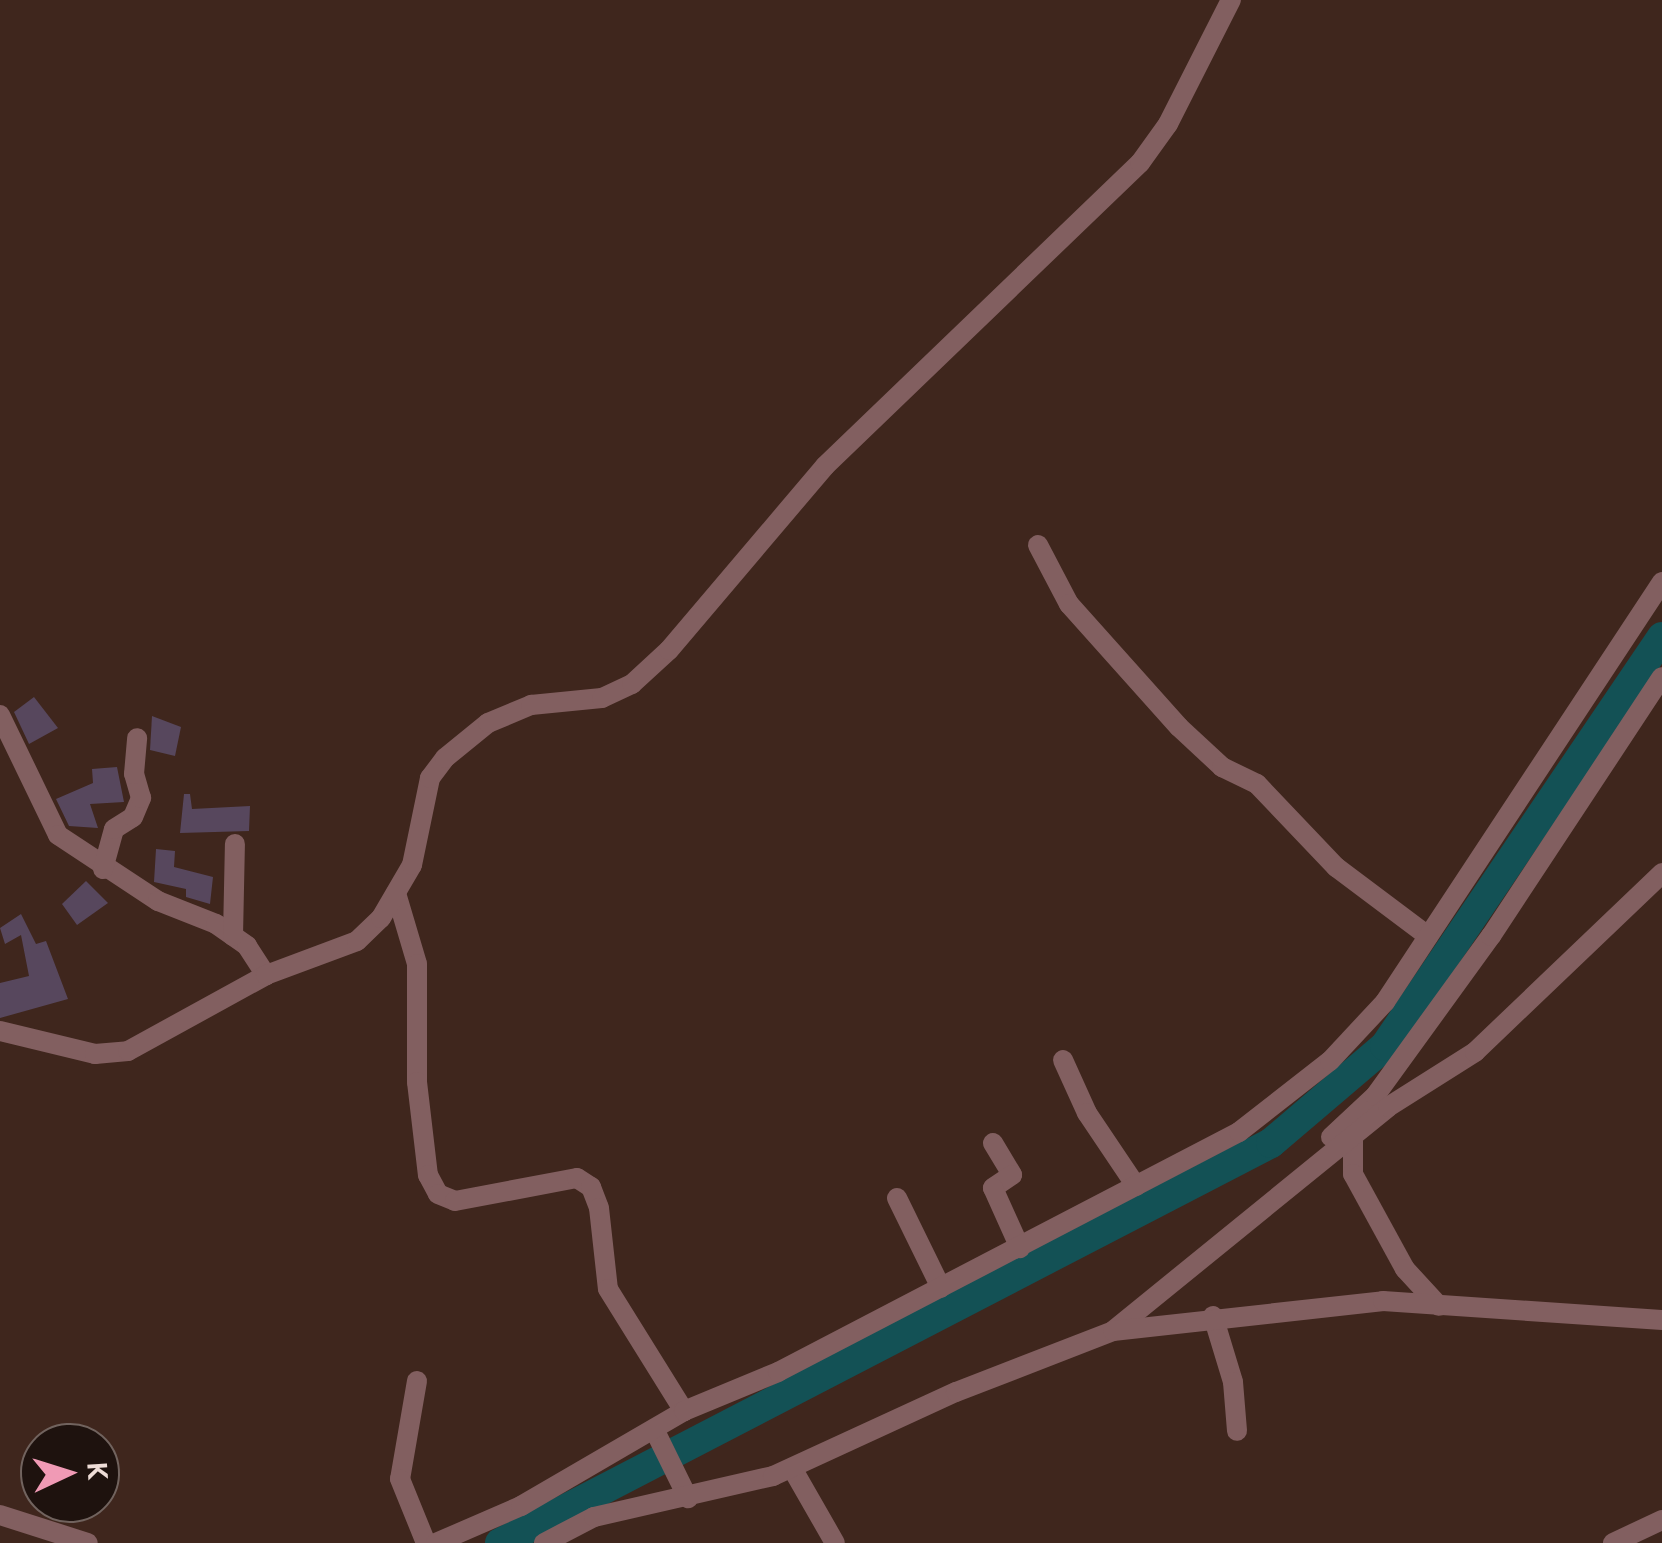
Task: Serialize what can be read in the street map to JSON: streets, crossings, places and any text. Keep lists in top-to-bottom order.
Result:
{
  "north": "right"
}
